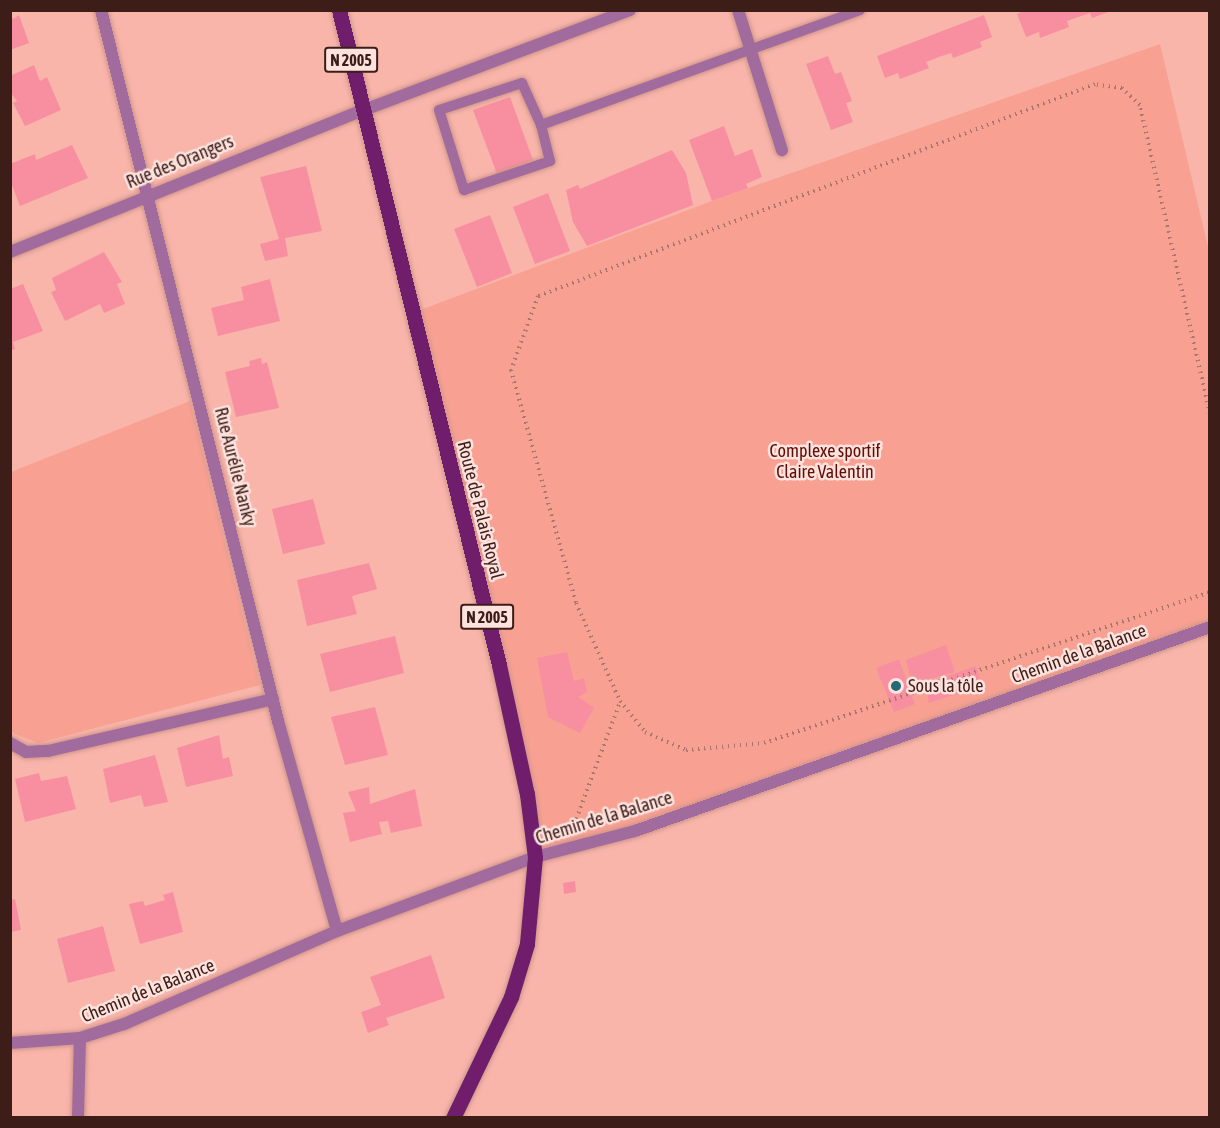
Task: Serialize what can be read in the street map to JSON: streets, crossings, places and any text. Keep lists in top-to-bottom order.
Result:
{
  "streets": {
    "main road": ["N 2005", "Route de Palais Royal"],
    "street": ["Rue des Orangers", "Rue Aurélie Nanky", "Chemin de la Balance"]
  },
  "crossings": [
    ["Rue des Orangers", "Rue Aurélie Nanky"],
    ["Rue des Orangers", "Route de Palais Royal"],
    ["Rue Aurélie Nanky", "Chemin de la Balance"],
    ["Route de Palais Royal", "Chemin de la Balance"]
  ],
  "parks": ["Complexe sportif Claire Valentin"],
  "places": ["Sous la tôle"]
}
